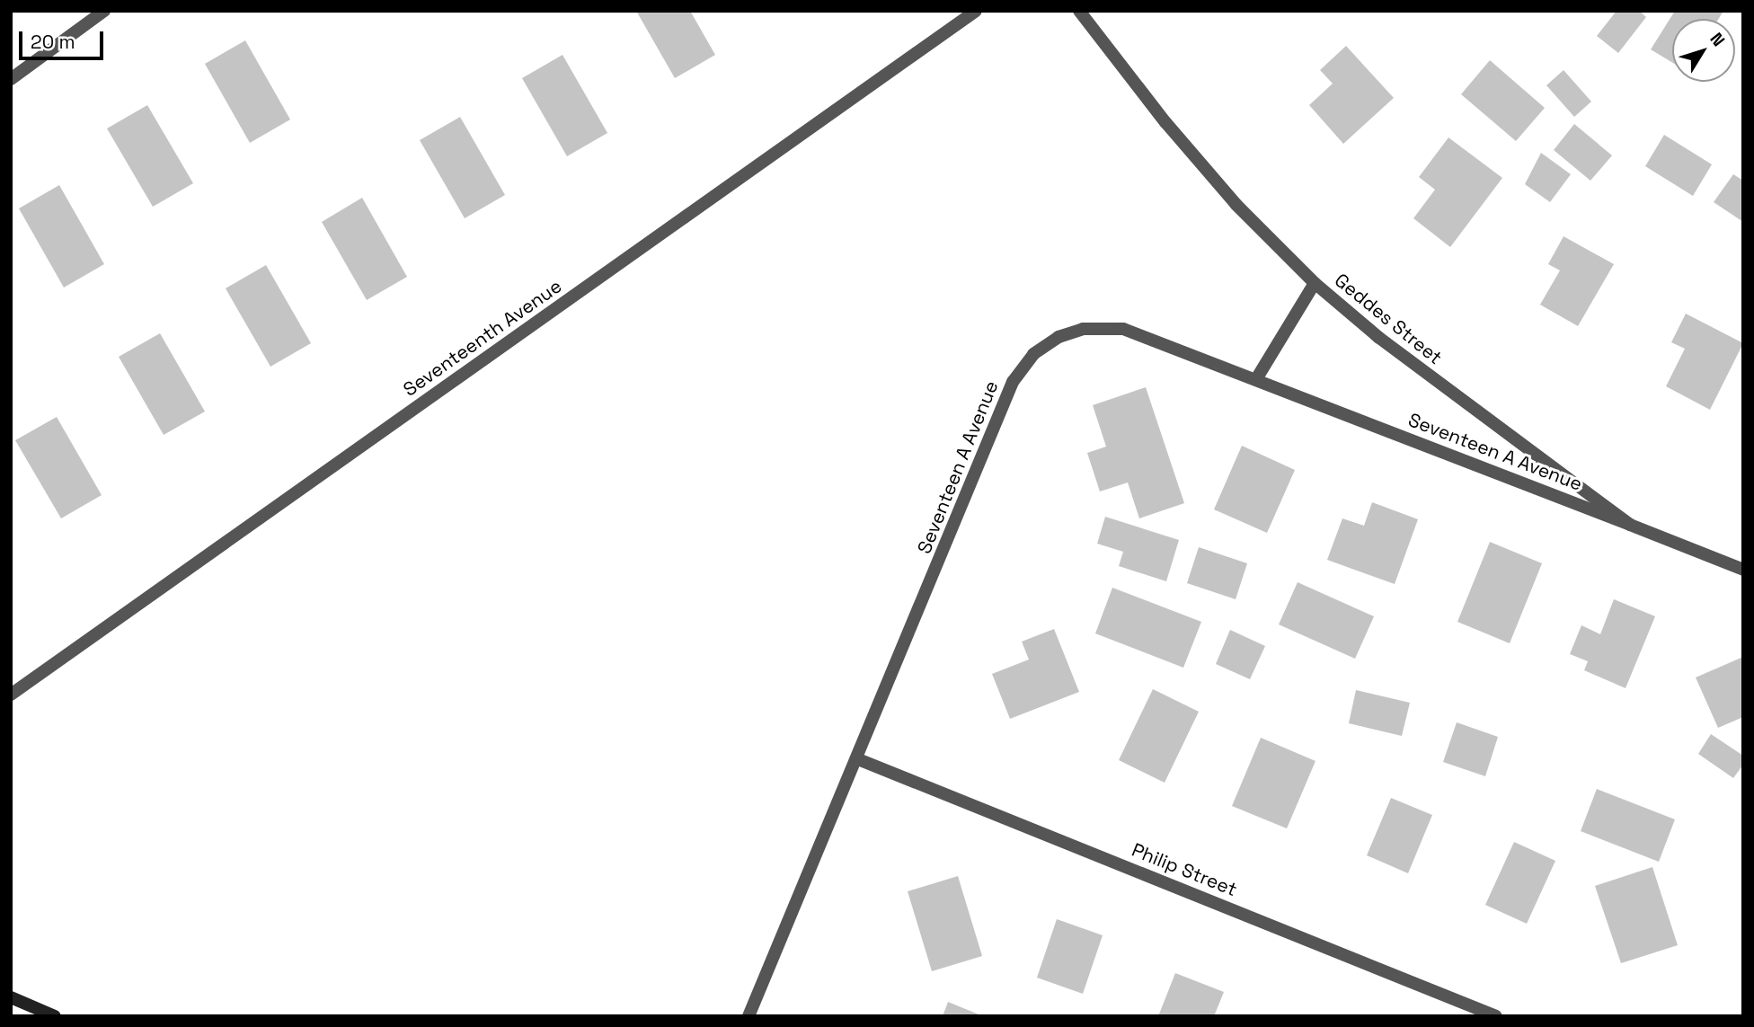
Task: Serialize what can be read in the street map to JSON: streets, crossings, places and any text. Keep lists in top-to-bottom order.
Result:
{
  "streets": {
    "street": [
      "Geddes Street",
      "Seventeenth Avenue",
      "Seventeen A Avenue",
      "Philip Street"
    ]
  },
  "crossings": [
    ["Geddes Street", "Seventeen A Avenue"],
    ["Seventeen A Avenue", "Philip Street"]
  ],
  "scale_bar": "20 m",
  "north": "top right"
}
